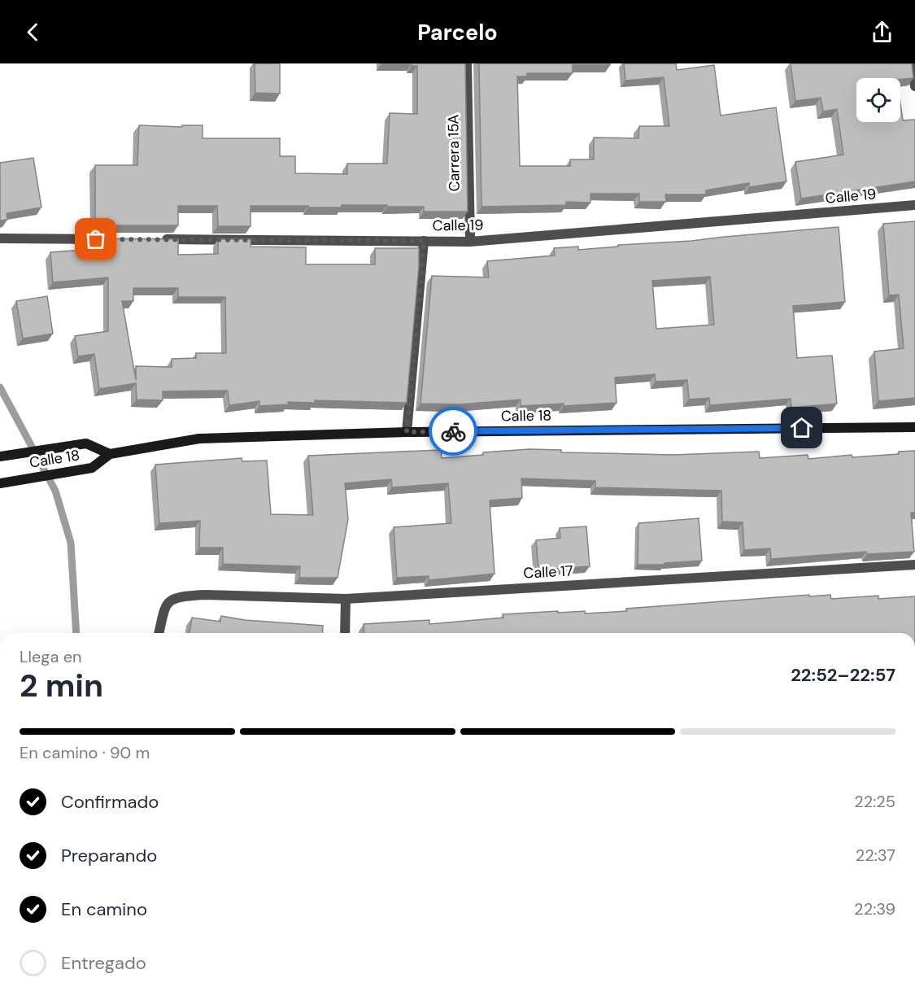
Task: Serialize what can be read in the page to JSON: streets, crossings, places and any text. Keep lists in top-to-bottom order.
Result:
{
  "streets": {
    "main road": ["Calle 18"],
    "street": ["Carrera 15A", "Calle 19", "Calle 17"]
  },
  "crossings": [
    ["Carrera 15A", "Calle 19"]
  ],
  "page": {
    "header": "Parcelo",
    "heading": ["2 min", "Llega en", "22:52–22:57"],
    "bar": "En camino · 90 m",
    "list": [
      ["Confirmado", "22:25"],
      ["Preparando", "22:37"],
      ["En camino", "22:39"],
      "Entregado"
    ]
  }
}
